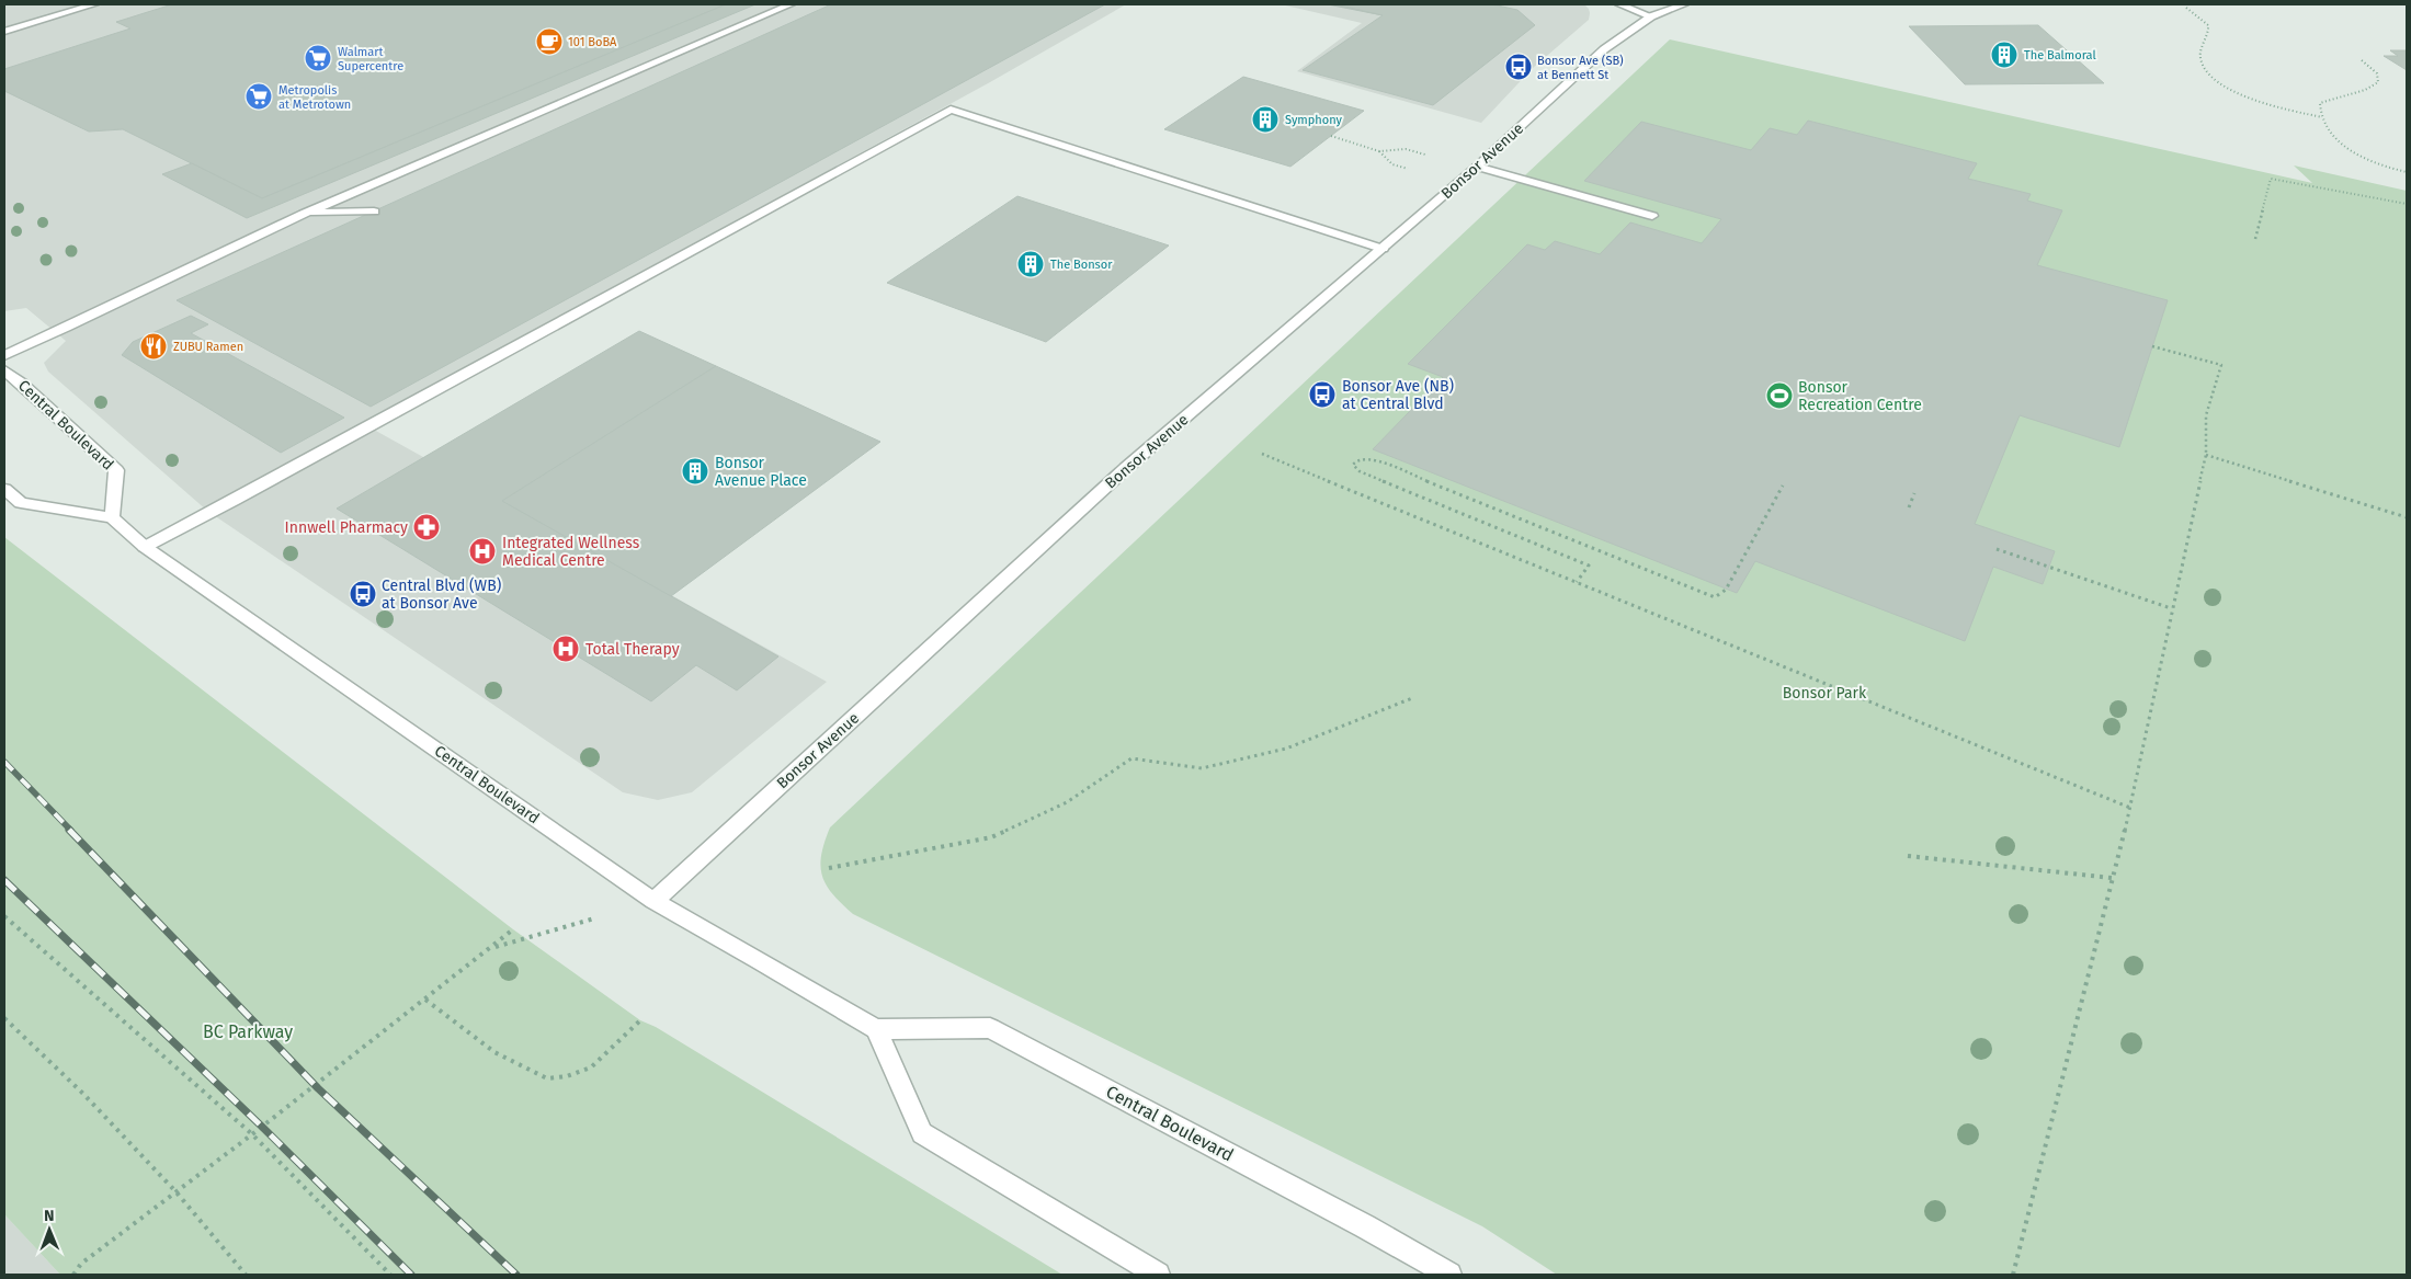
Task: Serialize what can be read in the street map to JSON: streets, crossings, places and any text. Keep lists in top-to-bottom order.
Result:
{
  "streets": {
    "street": ["Bonsor Avenue", "Central Boulevard"]
  },
  "crossings": [
    ["Bonsor Avenue", "Central Boulevard"]
  ],
  "parks": ["Bonsor Park", "BC Parkway"],
  "places": {
    "cafe": ["101 BoBA"],
    "building": [
      "The Balmoral",
      "Symphony",
      "The Bonsor",
      "Bonsor Avenue Place"
    ],
    "supermarket": ["Walmart Supercentre", "Metropolis at Metrotown"],
    "bus stop": ["Bonsor Ave (SB) at Bennett St", "Bonsor Ave (NB) at Central Blvd", "Central Blvd (WB) at Bonsor Ave"],
    "restaurant": ["ZUBU Ramen"],
    "sports": ["Bonsor Recreation Centre"],
    "pharmacy": ["Innwell Pharmacy"],
    "hospital": ["Integrated Wellness Medical Centre", "Total Therapy"]
  },
  "north": "top"
}
